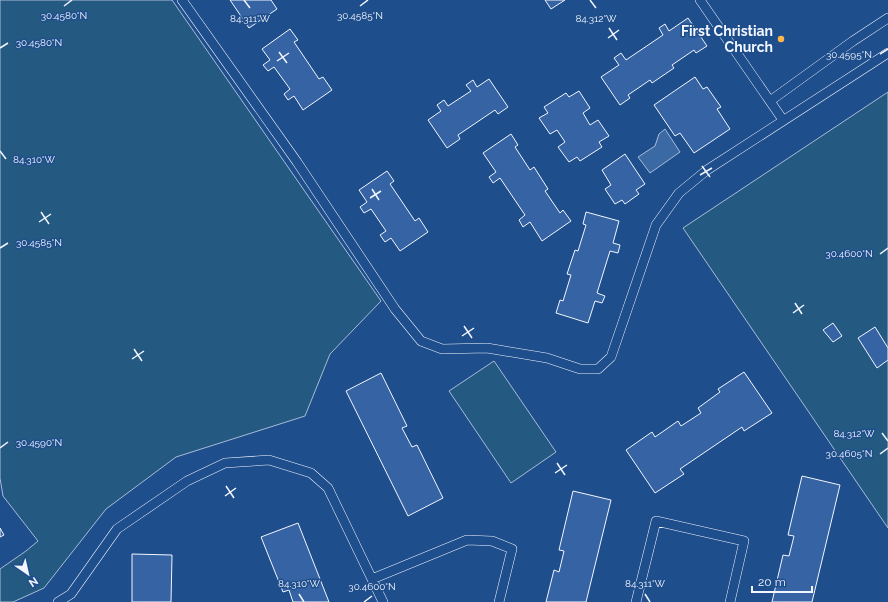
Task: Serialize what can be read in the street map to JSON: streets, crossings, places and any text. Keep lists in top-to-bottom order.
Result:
{
  "places": ["First Christian Church"],
  "scale_bar": "20 m",
  "north": "bottom right",
  "coordinates": [
    "30.4580°N",
    "30.4585°N",
    "84.311°W",
    "84.312°W",
    "30.4595°N",
    "84.310°W",
    "30.4600°N",
    "30.4590°N",
    "30.4605°N"
  ]
}
